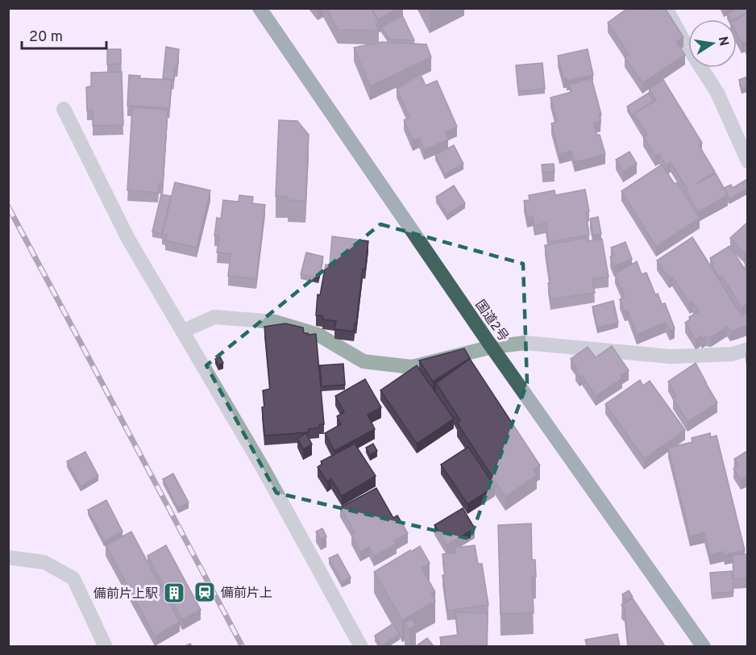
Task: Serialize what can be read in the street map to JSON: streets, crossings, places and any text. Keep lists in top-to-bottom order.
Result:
{
  "streets": {
    "highway": ["国道2号"]
  },
  "places": {
    "station": ["備前片上"],
    "building": ["備前片上駅"]
  },
  "scale_bar": "20 m",
  "north": "right"
}
